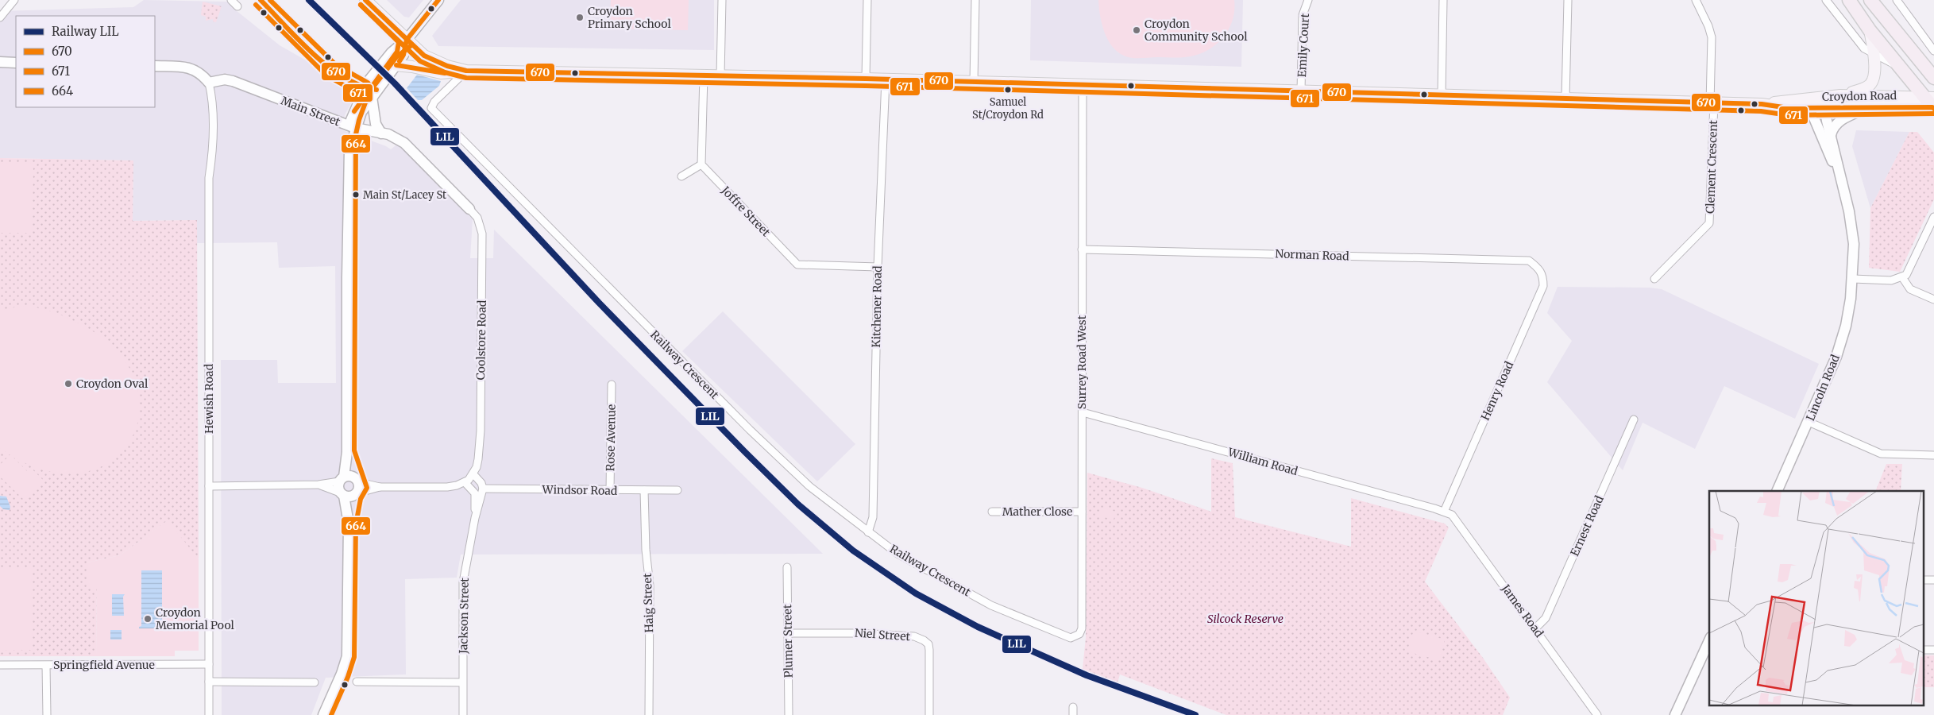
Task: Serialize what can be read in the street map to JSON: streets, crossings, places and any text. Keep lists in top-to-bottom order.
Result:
{
  "streets": {
    "main road": ["Croydon Road"],
    "street": [
      "Emily Court",
      "Main Street",
      "Clement Crescent",
      "Joffre Street",
      "Norman Road",
      "Kitchener Road",
      "Coolstore Road",
      "Surrey Road West",
      "Railway Crescent",
      "Lincoln Road",
      "Henry Road",
      "Hewish Road",
      "Rose Avenue",
      "William Road",
      "Windsor Road",
      "Mather Close",
      "Ernest Road",
      "Haig Street",
      "James Road",
      "Jackson Street",
      "Niel Street",
      "Plumer Street",
      "Springfield Avenue"
    ]
  },
  "crossings": [
    ["Emily Court", "Croydon Road"],
    ["Croydon Road", "Clement Crescent"],
    ["Croydon Road", "Kitchener Road"],
    ["Croydon Road", "Surrey Road West"],
    ["Croydon Road", "Railway Crescent"],
    ["Croydon Road", "Lincoln Road"],
    ["Main Street", "Coolstore Road"],
    ["Main Street", "Hewish Road"],
    ["Joffre Street", "Kitchener Road"],
    ["Norman Road", "Surrey Road West"],
    ["Norman Road", "Henry Road"],
    ["Kitchener Road", "Railway Crescent"],
    ["Surrey Road West", "Railway Crescent"],
    ["Surrey Road West", "William Road"],
    ["Surrey Road West", "Mather Close"],
    ["Henry Road", "William Road"],
    ["Henry Road", "James Road"],
    ["Hewish Road", "Springfield Avenue"],
    ["Rose Avenue", "Windsor Road"],
    ["William Road", "James Road"],
    ["Windsor Road", "Haig Street"],
    ["Ernest Road", "James Road"],
    ["Niel Street", "Plumer Street"]
  ],
  "parks": ["Silcock Reserve"],
  "places": [
    "Croydon Primary School",
    "Croydon Community School",
    "Samuel St/Croydon Rd",
    "Main St/Lacey St",
    "Croydon Oval",
    "Croydon Memorial Pool"
  ],
  "lines": [
    "rail line LIL",
    "transit line 670",
    "transit line 664",
    "transit line 671"
  ],
  "legend": [
    "Railway LIL",
    "670",
    "671",
    "664"
  ]
}
